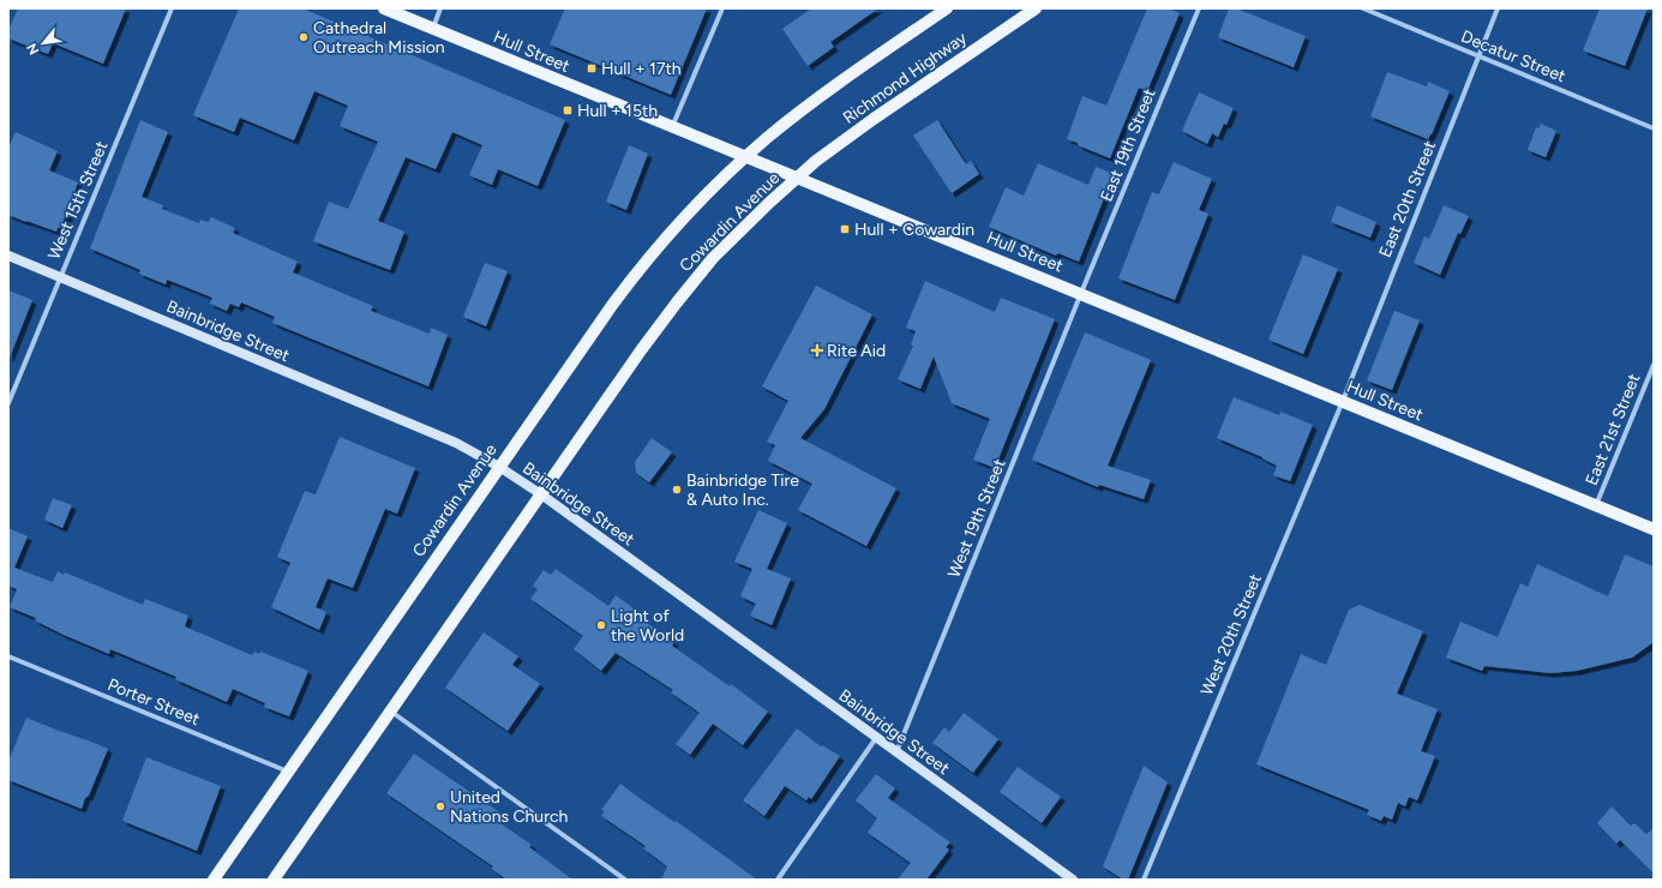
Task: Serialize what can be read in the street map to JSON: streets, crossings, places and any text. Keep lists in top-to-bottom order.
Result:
{
  "streets": {
    "main road": ["Hull Street", "Richmond Highway", "Cowardin Avenue"],
    "street": [
      "Decatur Street",
      "East 19th Street",
      "East 20th Street",
      "West 15th Street",
      "Bainbridge Street",
      "East 21st Street",
      "West 19th Street",
      "West 20th Street",
      "Porter Street"
    ]
  },
  "crossings": [
    ["Hull Street", "Richmond Highway"],
    ["Hull Street", "East 19th Street"],
    ["Hull Street", "East 20th Street"],
    ["Hull Street", "Cowardin Avenue"],
    ["Hull Street", "East 21st Street"],
    ["Hull Street", "West 19th Street"],
    ["Hull Street", "West 20th Street"],
    ["Decatur Street", "East 20th Street"],
    ["Richmond Highway", "Cowardin Avenue"],
    ["East 19th Street", "West 19th Street"],
    ["East 20th Street", "West 20th Street"],
    ["West 15th Street", "Bainbridge Street"],
    ["Cowardin Avenue", "Bainbridge Street"],
    ["Cowardin Avenue", "Porter Street"],
    ["Bainbridge Street", "West 19th Street"]
  ],
  "places": {
    "other": [
      "Cathedral Outreach Mission",
      "Bainbridge Tire & Auto Inc.",
      "Light of the World",
      "United Nations Church"
    ],
    "transit": ["Hull + 17th", "Hull + 15th", "Hull + Cowardin"],
    "health": ["Rite Aid"]
  },
  "north": "bottom left"
}
